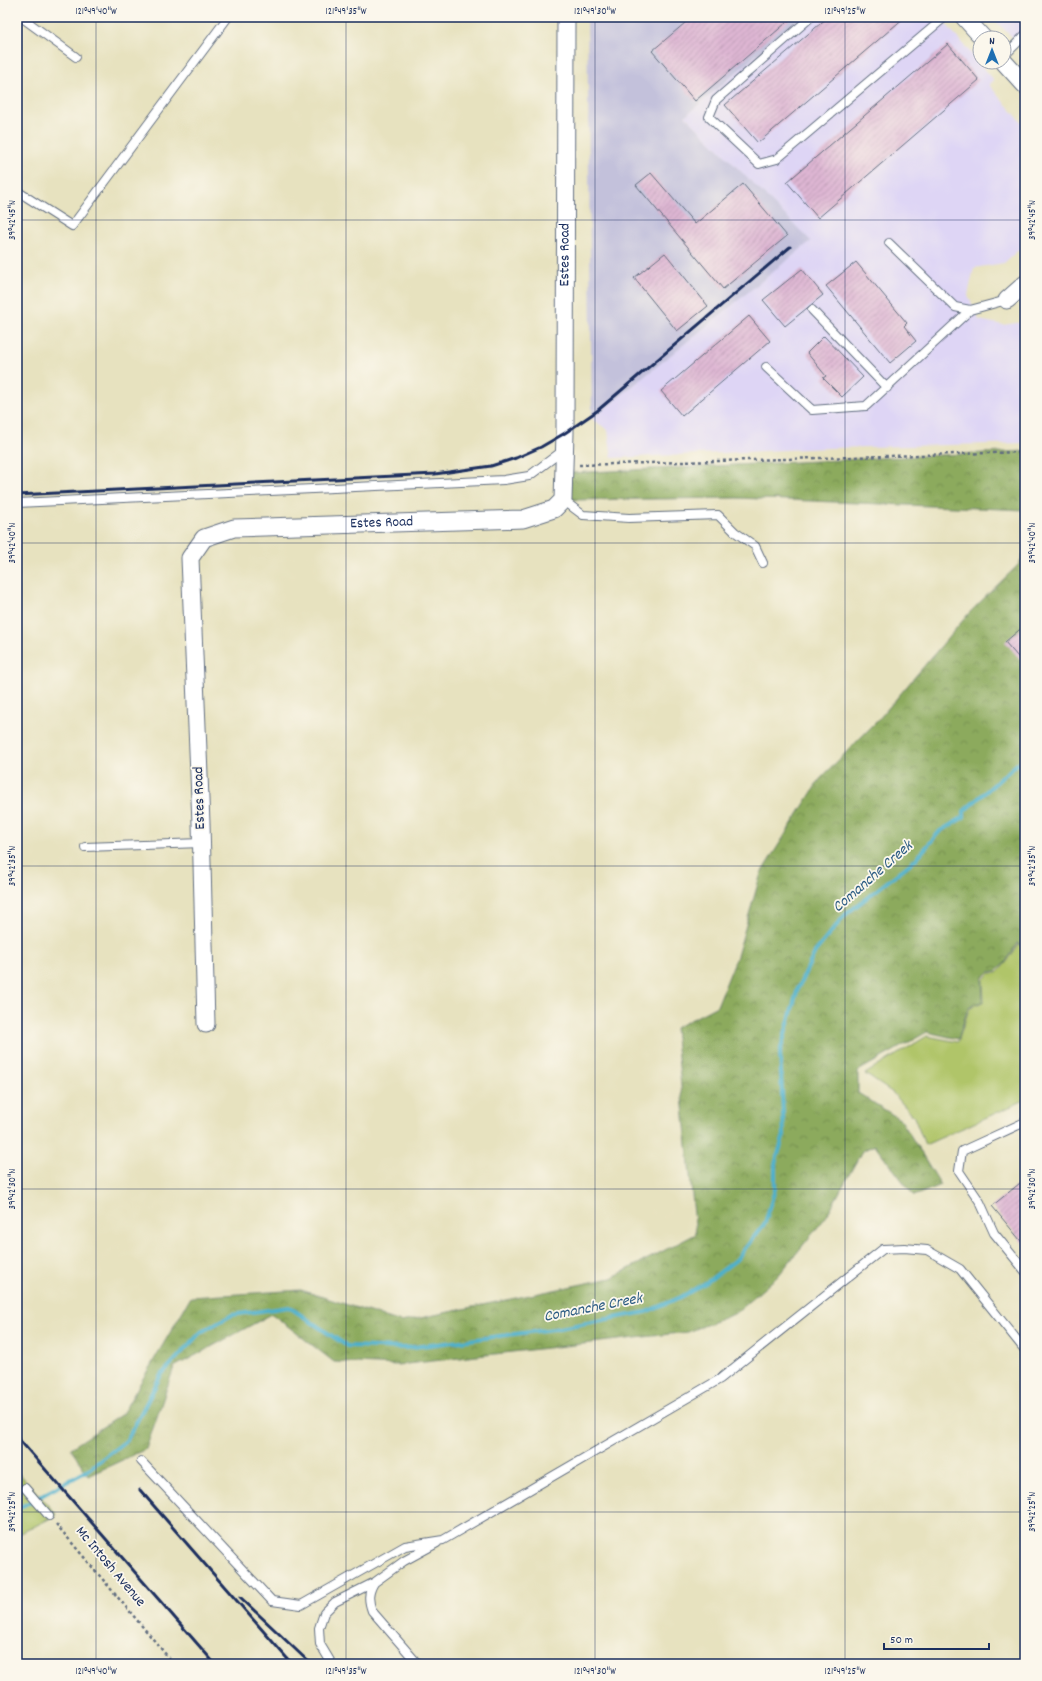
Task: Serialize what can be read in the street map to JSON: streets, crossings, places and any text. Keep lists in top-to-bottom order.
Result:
{
  "streets": {
    "street": ["Estes Road"],
    "path": ["Mc Intosh Avenue"]
  },
  "water": ["Comanche Creek"],
  "scale_bar": "50 m",
  "north": "top",
  "coordinates": [
    "121°49'40\"W",
    "121°49'35\"W",
    "121°49'30\"W",
    "121°49'25\"W",
    "39°42'45\"N",
    "39°42'40\"N",
    "39°42'35\"N",
    "39°42'30\"N",
    "39°42'25\"N"
  ]
}
